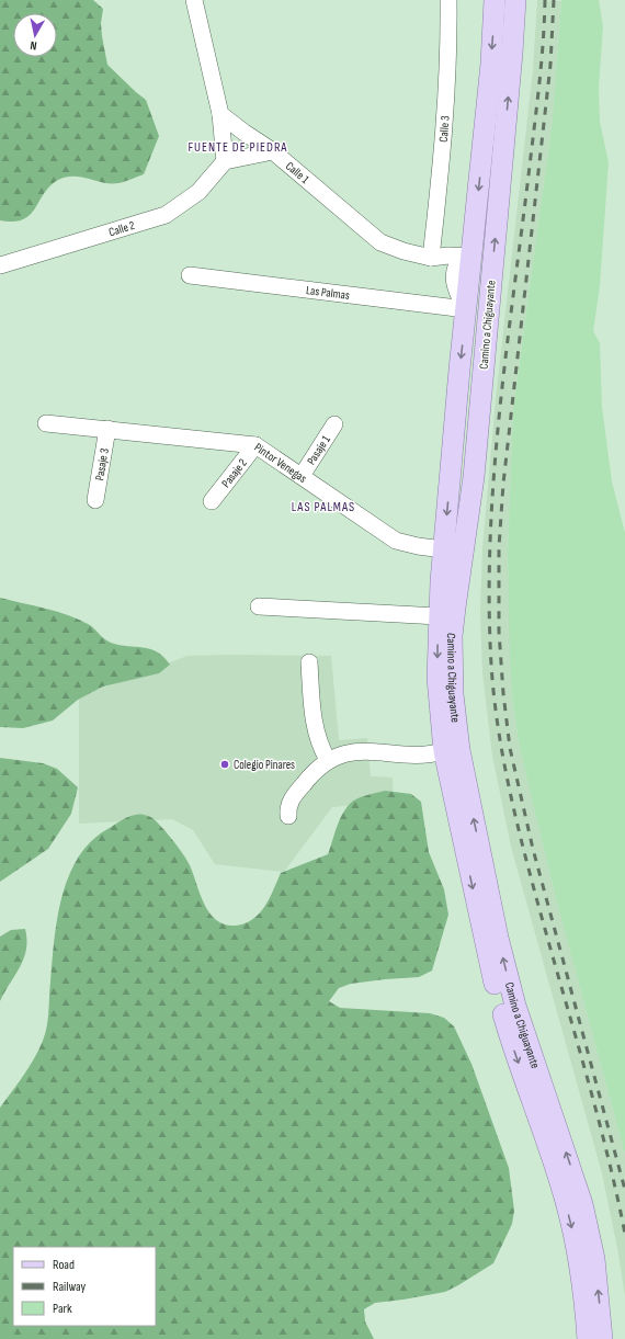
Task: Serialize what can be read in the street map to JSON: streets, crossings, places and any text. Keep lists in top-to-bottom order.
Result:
{
  "streets": {
    "main road": ["Camino a Chiguayante"],
    "street": [
      "Calle 3",
      "Calle 1",
      "Calle 2",
      "Las Palmas",
      "Pasaje 1",
      "Pintor Venegas",
      "Pasaje 3",
      "Pasaje 2"
    ]
  },
  "crossings": [
    ["Calle 3", "Calle 1"],
    ["Calle 1", "Camino a Chiguayante"],
    ["Las Palmas", "Camino a Chiguayante"],
    ["Camino a Chiguayante", "Pintor Venegas"],
    ["Pasaje 1", "Pintor Venegas"],
    ["Pintor Venegas", "Pasaje 3"],
    ["Pintor Venegas", "Pasaje 2"]
  ],
  "districts": ["FUENTE DE PIEDRA", "LAS PALMAS"],
  "places": ["Colegio Pinares"],
  "legend": ["Road", "Railway", "Park"],
  "north": "bottom"
}
